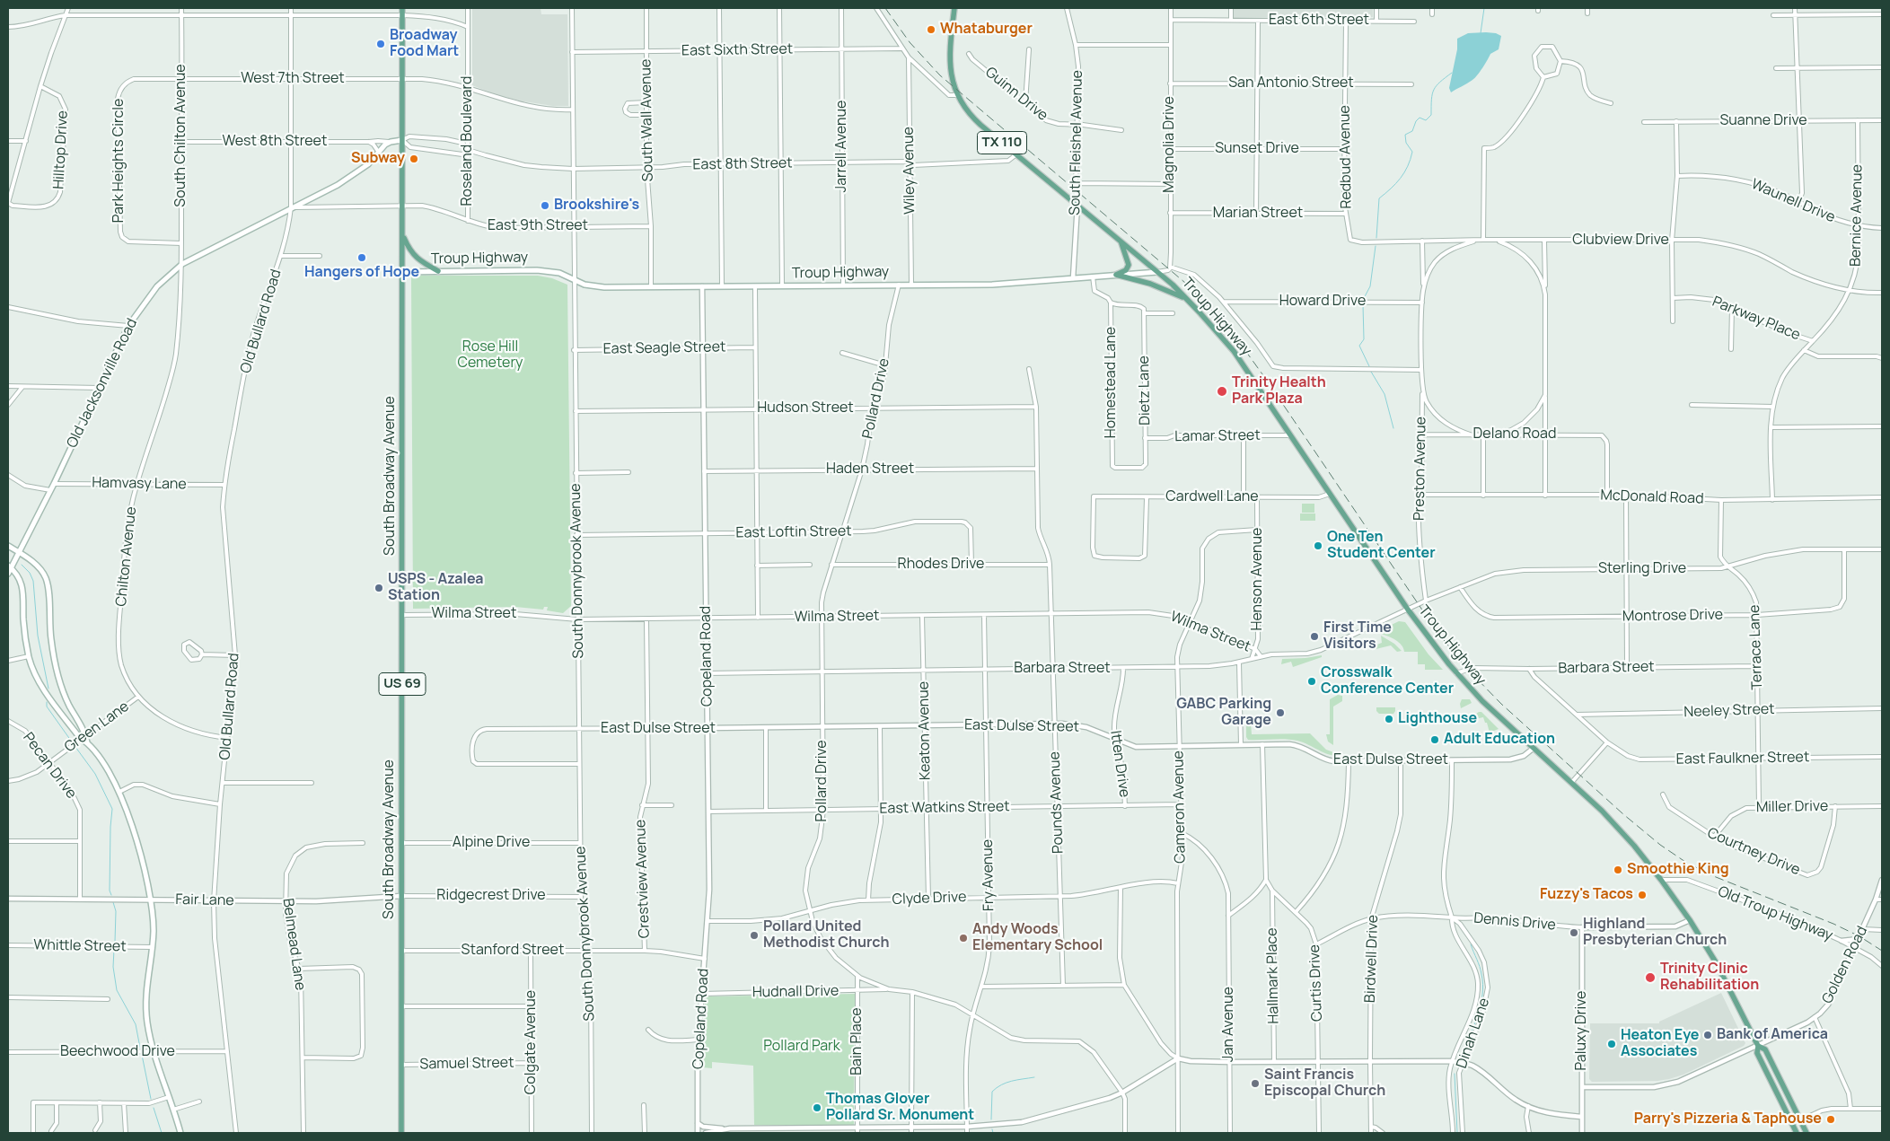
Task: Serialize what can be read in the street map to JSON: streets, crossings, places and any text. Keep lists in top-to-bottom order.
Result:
{
  "streets": {
    "main road": [
      "TX 110",
      "Troup Highway",
      "Old Jacksonville Road",
      "South Broadway Avenue",
      "US 69"
    ],
    "street": [
      "East 6th Street",
      "East Sixth Street",
      "West 7th Street",
      "San Antonio Street",
      "Guinn Drive",
      "South Wall Avenue",
      "Suanne Drive",
      "South Chilton Avenue",
      "Roseland Boulevard",
      "West 8th Street",
      "South Fleishel Avenue",
      "Magnolia Drive",
      "Jarrell Avenue",
      "Sunset Drive",
      "Hilltop Drive",
      "Redbud Avenue",
      "Park Heights Circle",
      "East 8th Street",
      "Wiley Avenue",
      "Waunell Drive",
      "Marian Street",
      "Bernice Avenue",
      "East 9th Street",
      "Clubview Drive",
      "Howard Drive",
      "Parkway Place",
      "Old Bullard Road",
      "East Seagle Street",
      "Homestead Lane",
      "Dietz Lane",
      "Pollard Drive",
      "Hudson Street",
      "Delano Road",
      "Lamar Street",
      "Preston Avenue",
      "Haden Street",
      "Hamvasy Lane",
      "Cardwell Lane",
      "McDonald Road",
      "East Loftin Street",
      "Chilton Avenue",
      "Rhodes Drive",
      "Sterling Drive",
      "South Donnybrook Avenue",
      "Henson Avenue",
      "Wilma Street",
      "Montrose Drive",
      "Terrace Lane",
      "Copeland Road",
      "Barbara Street",
      "Neeley Street",
      "East Dulse Street",
      "Green Lane",
      "Keaton Avenue",
      "East Faulkner Street",
      "Itten Drive",
      "Pecan Drive",
      "Pounds Avenue",
      "Cameron Avenue",
      "Miller Drive",
      "East Watkins Street",
      "Alpine Drive",
      "Courtney Drive",
      "Fry Avenue",
      "Crestview Avenue",
      "Ridgecrest Drive",
      "Clyde Drive",
      "Fair Lane",
      "Old Troup Highway",
      "Dennis Drive",
      "Belmead Lane",
      "Whittle Street",
      "Stanford Street",
      "Birdwell Drive",
      "Golden Road",
      "Hallmark Place",
      "Curtis Drive",
      "Hudnall Drive",
      "Jan Avenue",
      "Paluxy Drive",
      "Dinah Lane",
      "Bain Place",
      "Colgate Avenue",
      "Beechwood Drive",
      "Samuel Street"
    ]
  },
  "crossings": [
    ["East 6th Street", "Magnolia Drive"],
    ["East 6th Street", "Redbud Avenue"],
    ["East Sixth Street", "South Wall Avenue"],
    ["East Sixth Street", "Jarrell Avenue"],
    ["East Sixth Street", "South Donnybrook Avenue"],
    ["West 7th Street", "South Chilton Avenue"],
    ["West 7th Street", "Roseland Boulevard"],
    ["West 7th Street", "Park Heights Circle"],
    ["West 7th Street", "Old Bullard Road"],
    ["West 7th Street", "South Broadway Avenue"],
    ["West 7th Street", "South Donnybrook Avenue"],
    ["San Antonio Street", "Magnolia Drive"],
    ["San Antonio Street", "Redbud Avenue"],
    ["Guinn Drive", "South Fleishel Avenue"],
    ["South Wall Avenue", "East 8th Street"],
    ["South Wall Avenue", "East 9th Street"],
    ["South Wall Avenue", "Troup Highway"],
    ["Suanne Drive", "Bernice Avenue"],
    ["South Chilton Avenue", "West 8th Street"],
    ["South Chilton Avenue", "Park Heights Circle"],
    ["South Chilton Avenue", "Old Jacksonville Road"],
    ["South Chilton Avenue", "Chilton Avenue"],
    ["Roseland Boulevard", "East 8th Street"],
    ["Roseland Boulevard", "East 9th Street"],
    ["West 8th Street", "Old Bullard Road"],
    ["West 8th Street", "Old Jacksonville Road"],
    ["TX 110", "South Fleishel Avenue"],
    ["TX 110", "East 8th Street"],
    ["TX 110", "Troup Highway"],
    ["South Fleishel Avenue", "Troup Highway"],
    ["Magnolia Drive", "Sunset Drive"],
    ["Magnolia Drive", "Marian Street"],
    ["Jarrell Avenue", "East 8th Street"],
    ["Jarrell Avenue", "Troup Highway"],
    ["Sunset Drive", "Redbud Avenue"],
    ["Redbud Avenue", "Marian Street"],
    ["Redbud Avenue", "Clubview Drive"],
    ["East 8th Street", "Wiley Avenue"],
    ["East 8th Street", "South Broadway Avenue"],
    ["East 8th Street", "South Donnybrook Avenue"],
    ["Wiley Avenue", "Troup Highway"],
    ["Waunell Drive", "Bernice Avenue"],
    ["Bernice Avenue", "Clubview Drive"],
    ["Bernice Avenue", "Parkway Place"],
    ["Bernice Avenue", "McDonald Road"],
    ["East 9th Street", "Old Bullard Road"],
    ["East 9th Street", "Old Jacksonville Road"],
    ["East 9th Street", "South Broadway Avenue"],
    ["East 9th Street", "South Donnybrook Avenue"],
    ["Troup Highway", "Pollard Drive"],
    ["Troup Highway", "Lamar Street"],
    ["Troup Highway", "South Broadway Avenue"],
    ["Troup Highway", "Cardwell Lane"],
    ["Troup Highway", "Sterling Drive"],
    ["Troup Highway", "South Donnybrook Avenue"],
    ["Troup Highway", "Copeland Road"],
    ["Troup Highway", "Barbara Street"],
    ["Troup Highway", "East Dulse Street"],
    ["Troup Highway", "Old Troup Highway"],
    ["Troup Highway", "Dennis Drive"],
    ["Troup Highway", "Golden Road"],
    ["Howard Drive", "Preston Avenue"],
    ["Old Bullard Road", "Old Jacksonville Road"],
    ["Old Bullard Road", "Hamvasy Lane"],
    ["Old Bullard Road", "Chilton Avenue"],
    ["Old Bullard Road", "Fair Lane"],
    ["Old Bullard Road", "Beechwood Drive"],
    ["East Seagle Street", "South Donnybrook Avenue"],
    ["East Seagle Street", "Copeland Road"],
    ["Homestead Lane", "Dietz Lane"],
    ["Old Jacksonville Road", "Hamvasy Lane"],
    ["Old Jacksonville Road", "Chilton Avenue"],
    ["Dietz Lane", "Lamar Street"],
    ["Pollard Drive", "Hudson Street"],
    ["Pollard Drive", "Haden Street"],
    ["Pollard Drive", "East Loftin Street"],
    ["Pollard Drive", "Rhodes Drive"],
    ["Pollard Drive", "Wilma Street"],
    ["Pollard Drive", "Barbara Street"],
    ["Pollard Drive", "East Dulse Street"],
    ["Pollard Drive", "East Watkins Street"],
    ["Pollard Drive", "Fry Avenue"],
    ["Pollard Drive", "Clyde Drive"],
    ["Pollard Drive", "Hudnall Drive"],
    ["Pollard Drive", "Bain Place"],
    ["Hudson Street", "South Donnybrook Avenue"],
    ["Hudson Street", "Copeland Road"],
    ["Hudson Street", "Pounds Avenue"],
    ["Delano Road", "Preston Avenue"],
    ["Delano Road", "McDonald Road"],
    ["Preston Avenue", "McDonald Road"],
    ["Preston Avenue", "Sterling Drive"],
    ["Haden Street", "Copeland Road"],
    ["Haden Street", "Pounds Avenue"],
    ["South Broadway Avenue", "Wilma Street"],
    ["South Broadway Avenue", "Alpine Drive"],
    ["South Broadway Avenue", "Ridgecrest Drive"],
    ["South Broadway Avenue", "Fair Lane"],
    ["South Broadway Avenue", "Stanford Street"],
    ["South Broadway Avenue", "Samuel Street"],
    ["Hamvasy Lane", "Chilton Avenue"],
    ["Cardwell Lane", "Henson Avenue"],
    ["McDonald Road", "Terrace Lane"],
    ["East Loftin Street", "Rhodes Drive"],
    ["East Loftin Street", "South Donnybrook Avenue"],
    ["East Loftin Street", "Copeland Road"],
    ["Chilton Avenue", "Green Lane"],
    ["Rhodes Drive", "Pounds Avenue"],
    ["Sterling Drive", "Montrose Drive"],
    ["Sterling Drive", "Terrace Lane"],
    ["Sterling Drive", "Barbara Street"],
    ["South Donnybrook Avenue", "Wilma Street"],
    ["South Donnybrook Avenue", "East Dulse Street"],
    ["South Donnybrook Avenue", "Alpine Drive"],
    ["South Donnybrook Avenue", "Ridgecrest Drive"],
    ["South Donnybrook Avenue", "Stanford Street"],
    ["Henson Avenue", "Wilma Street"],
    ["Henson Avenue", "Barbara Street"],
    ["Henson Avenue", "Cameron Avenue"],
    ["Wilma Street", "Copeland Road"],
    ["Wilma Street", "Barbara Street"],
    ["Wilma Street", "Keaton Avenue"],
    ["Wilma Street", "Pounds Avenue"],
    ["Wilma Street", "Cameron Avenue"],
    ["Wilma Street", "Fry Avenue"],
    ["Wilma Street", "Crestview Avenue"],
    ["Montrose Drive", "Terrace Lane"],
    ["Terrace Lane", "Barbara Street"],
    ["Terrace Lane", "Neeley Street"],
    ["Terrace Lane", "East Faulkner Street"],
    ["Terrace Lane", "Miller Drive"],
    ["Copeland Road", "Barbara Street"],
    ["Copeland Road", "East Dulse Street"],
    ["Copeland Road", "East Watkins Street"],
    ["Copeland Road", "Clyde Drive"],
    ["Copeland Road", "Stanford Street"],
    ["Copeland Road", "Hudnall Drive"],
    ["Barbara Street", "Keaton Avenue"],
    ["Barbara Street", "East Faulkner Street"],
    ["Barbara Street", "Itten Drive"],
    ["Barbara Street", "Pounds Avenue"],
    ["Barbara Street", "Cameron Avenue"],
    ["Barbara Street", "Fry Avenue"],
    ["Neeley Street", "East Faulkner Street"],
    ["East Dulse Street", "Keaton Avenue"],
    ["East Dulse Street", "Itten Drive"],
    ["East Dulse Street", "Pounds Avenue"],
    ["East Dulse Street", "Cameron Avenue"],
    ["East Dulse Street", "Fry Avenue"],
    ["East Dulse Street", "Crestview Avenue"],
    ["East Dulse Street", "Birdwell Drive"],
    ["East Dulse Street", "Curtis Drive"],
    ["East Dulse Street", "Dinah Lane"],
    ["Green Lane", "Pecan Drive"],
    ["Keaton Avenue", "East Watkins Street"],
    ["Keaton Avenue", "Clyde Drive"],
    ["Itten Drive", "East Watkins Street"],
    ["Pecan Drive", "Fair Lane"],
    ["Pounds Avenue", "East Watkins Street"],
    ["Pounds Avenue", "Clyde Drive"],
    ["Cameron Avenue", "East Watkins Street"],
    ["Cameron Avenue", "Clyde Drive"],
    ["Cameron Avenue", "Jan Avenue"],
    ["Miller Drive", "Courtney Drive"],
    ["East Watkins Street", "Fry Avenue"],
    ["Fry Avenue", "Clyde Drive"],
    ["Crestview Avenue", "Stanford Street"],
    ["Ridgecrest Drive", "Fair Lane"],
    ["Fair Lane", "Belmead Lane"],
    ["Old Troup Highway", "Golden Road"],
    ["Dennis Drive", "Birdwell Drive"],
    ["Dennis Drive", "Curtis Drive"],
    ["Dennis Drive", "Paluxy Drive"],
    ["Dennis Drive", "Dinah Lane"],
    ["Stanford Street", "Colgate Avenue"],
    ["Golden Road", "Paluxy Drive"],
    ["Hallmark Place", "Curtis Drive"],
    ["Hudnall Drive", "Bain Place"],
    ["Colgate Avenue", "Samuel Street"]
  ],
  "parks": ["Rose Hill Cemetery", "Pollard Park"],
  "places": [
    "Whataburger",
    "Broadway Food Mart",
    "Subway",
    "Brookshire's",
    "Hangers of Hope",
    "Trinity Health Park Plaza",
    "One Ten Student Center",
    "USPS - Azalea Station",
    "First Time Visitors",
    "Crosswalk Conference Center",
    "GABC Parking Garage",
    "Lighthouse",
    "Adult Education",
    "Smoothie King",
    "Fuzzy's Tacos",
    "Highland Presbyterian Church",
    "Pollard United Methodist Church",
    "Andy Woods Elementary School",
    "Trinity Clinic Rehabilitation",
    "Bank of America",
    "Heaton Eye Associates",
    "Saint Francis Episcopal Church",
    "Thomas Glover Pollard Sr. Monument",
    "Parry's Pizzeria & Taphouse"
  ]
}
